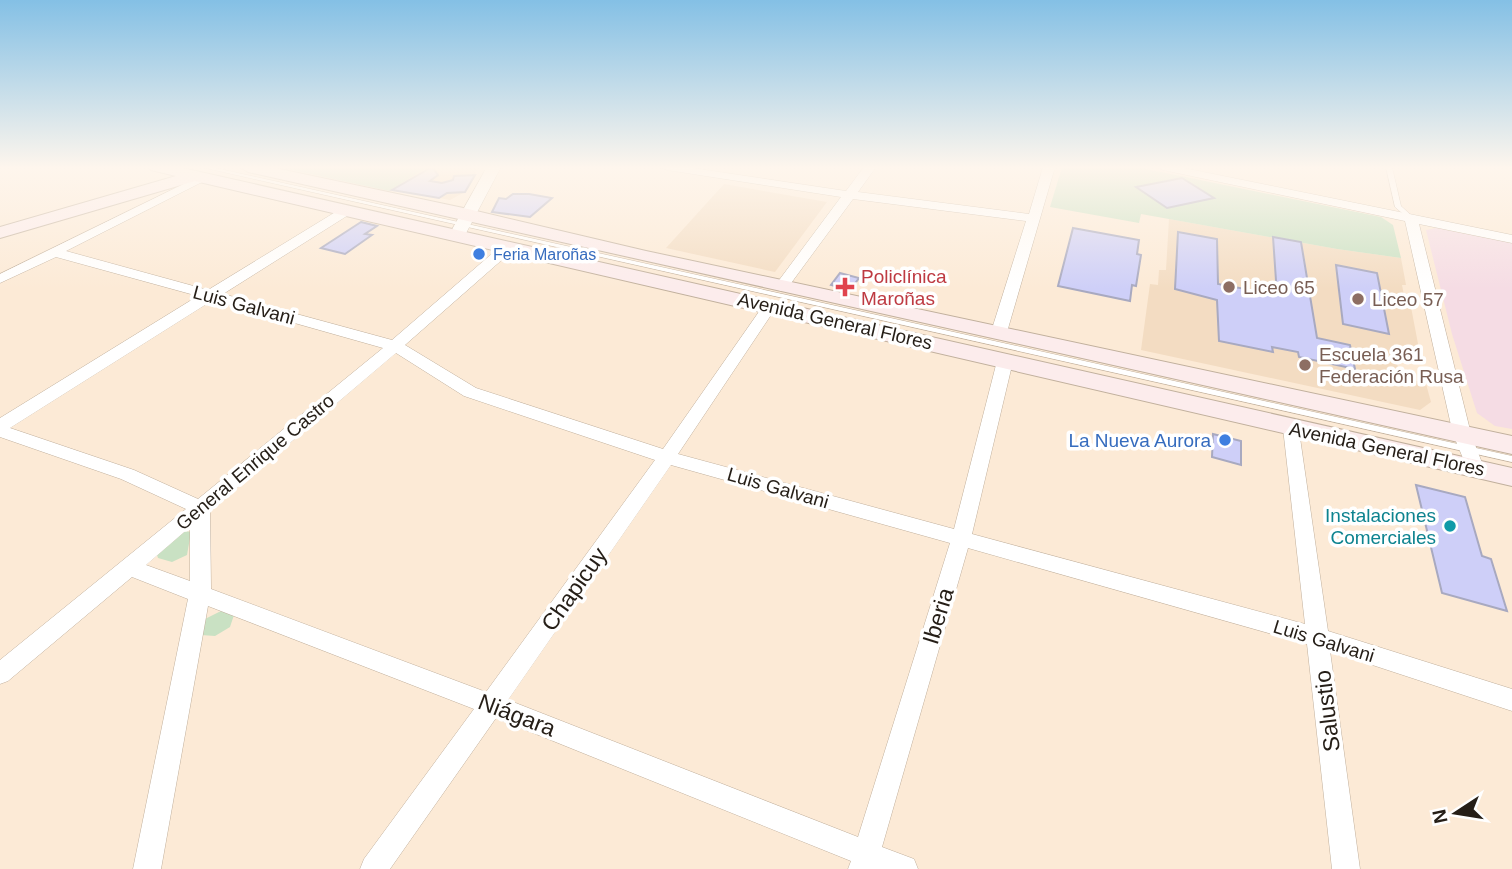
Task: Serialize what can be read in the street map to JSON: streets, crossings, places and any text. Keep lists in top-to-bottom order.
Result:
{
  "streets": {
    "main road": ["Avenida General Flores"],
    "street": [
      "Luis Galvani",
      "General Enrique Castro",
      "Chapicuy",
      "Iberia",
      "Salustio",
      "Niágara"
    ]
  },
  "crossings": [
    ["Luis Galvani", "General Enrique Castro"],
    ["Luis Galvani", "Chapicuy"],
    ["Luis Galvani", "Iberia"],
    ["Luis Galvani", "Salustio"],
    ["Avenida General Flores", "General Enrique Castro"],
    ["Avenida General Flores", "Chapicuy"],
    ["Avenida General Flores", "Iberia"],
    ["Avenida General Flores", "Salustio"],
    ["General Enrique Castro", "Niágara"],
    ["Chapicuy", "Niágara"],
    ["Iberia", "Niágara"]
  ],
  "places": {
    "other": [
      "Feria Maroñas",
      "Liceo 65",
      "Liceo 57",
      "Escuela 361 Federación Rusa",
      "La Nueva Aurora",
      "Instalaciones Comerciales"
    ],
    "health": ["Policlínica Maroñas"]
  },
  "north": "left"
}
